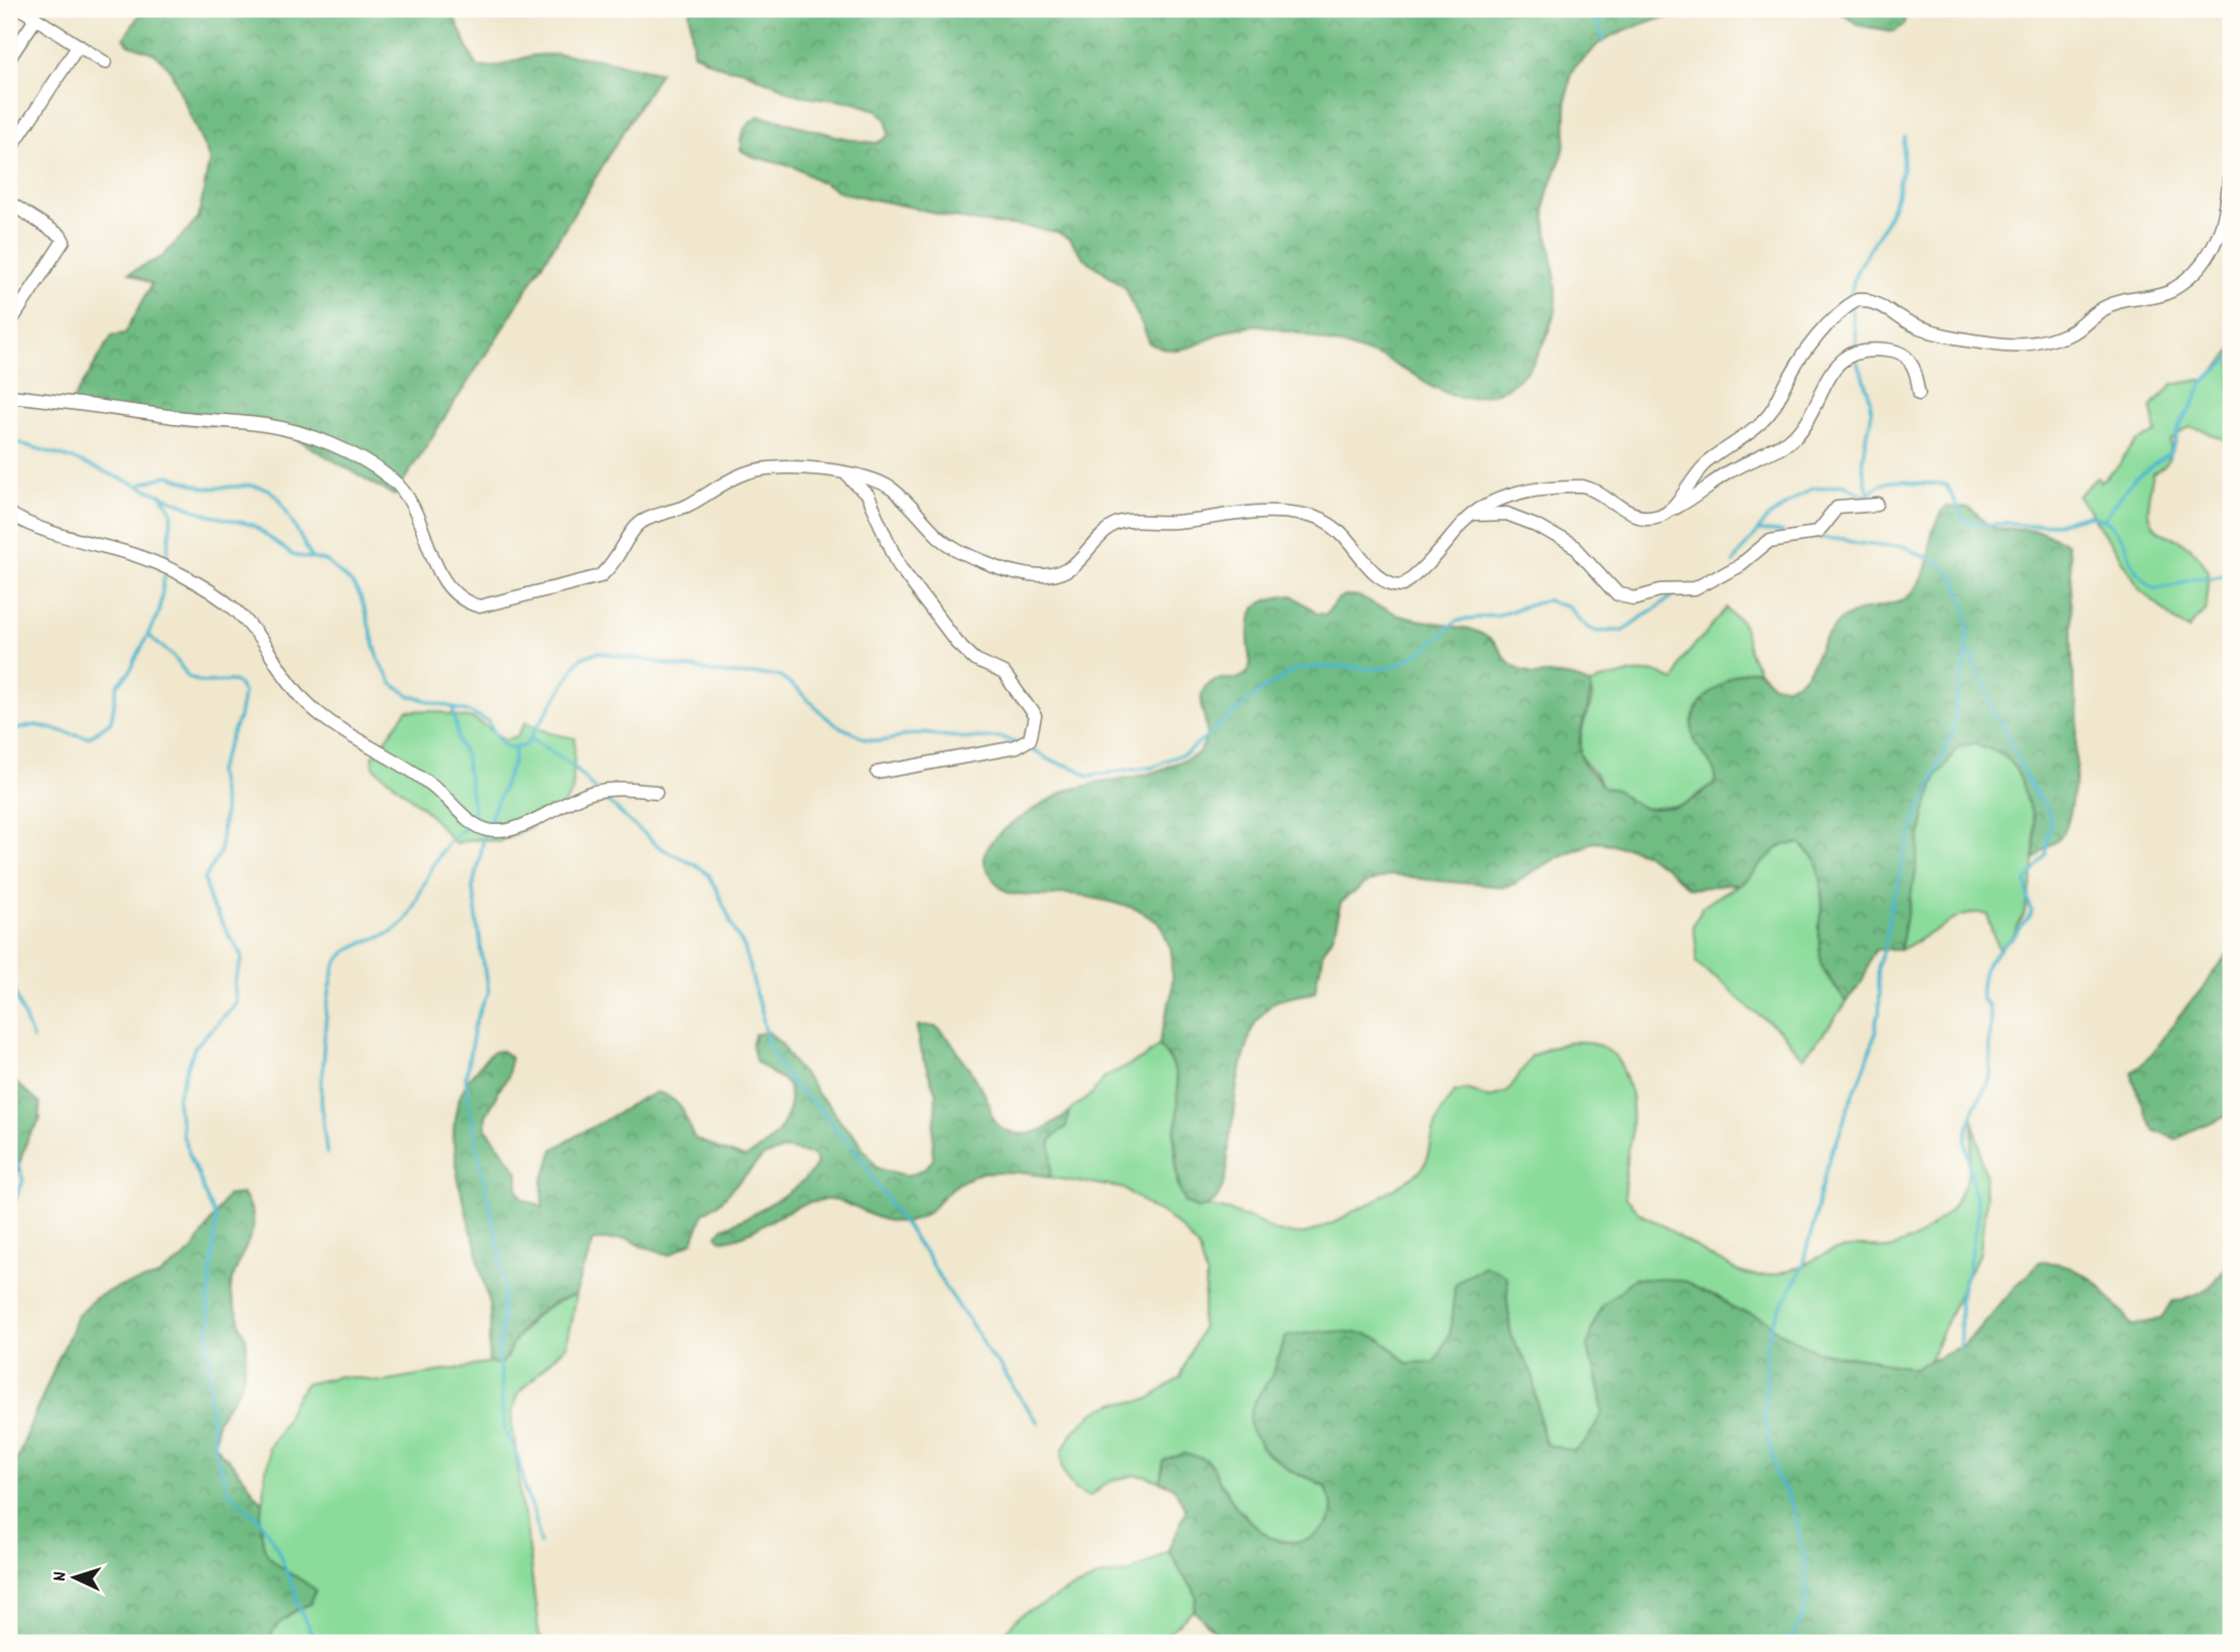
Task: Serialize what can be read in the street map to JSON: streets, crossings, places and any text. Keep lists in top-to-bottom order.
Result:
{
  "north": "left"
}
